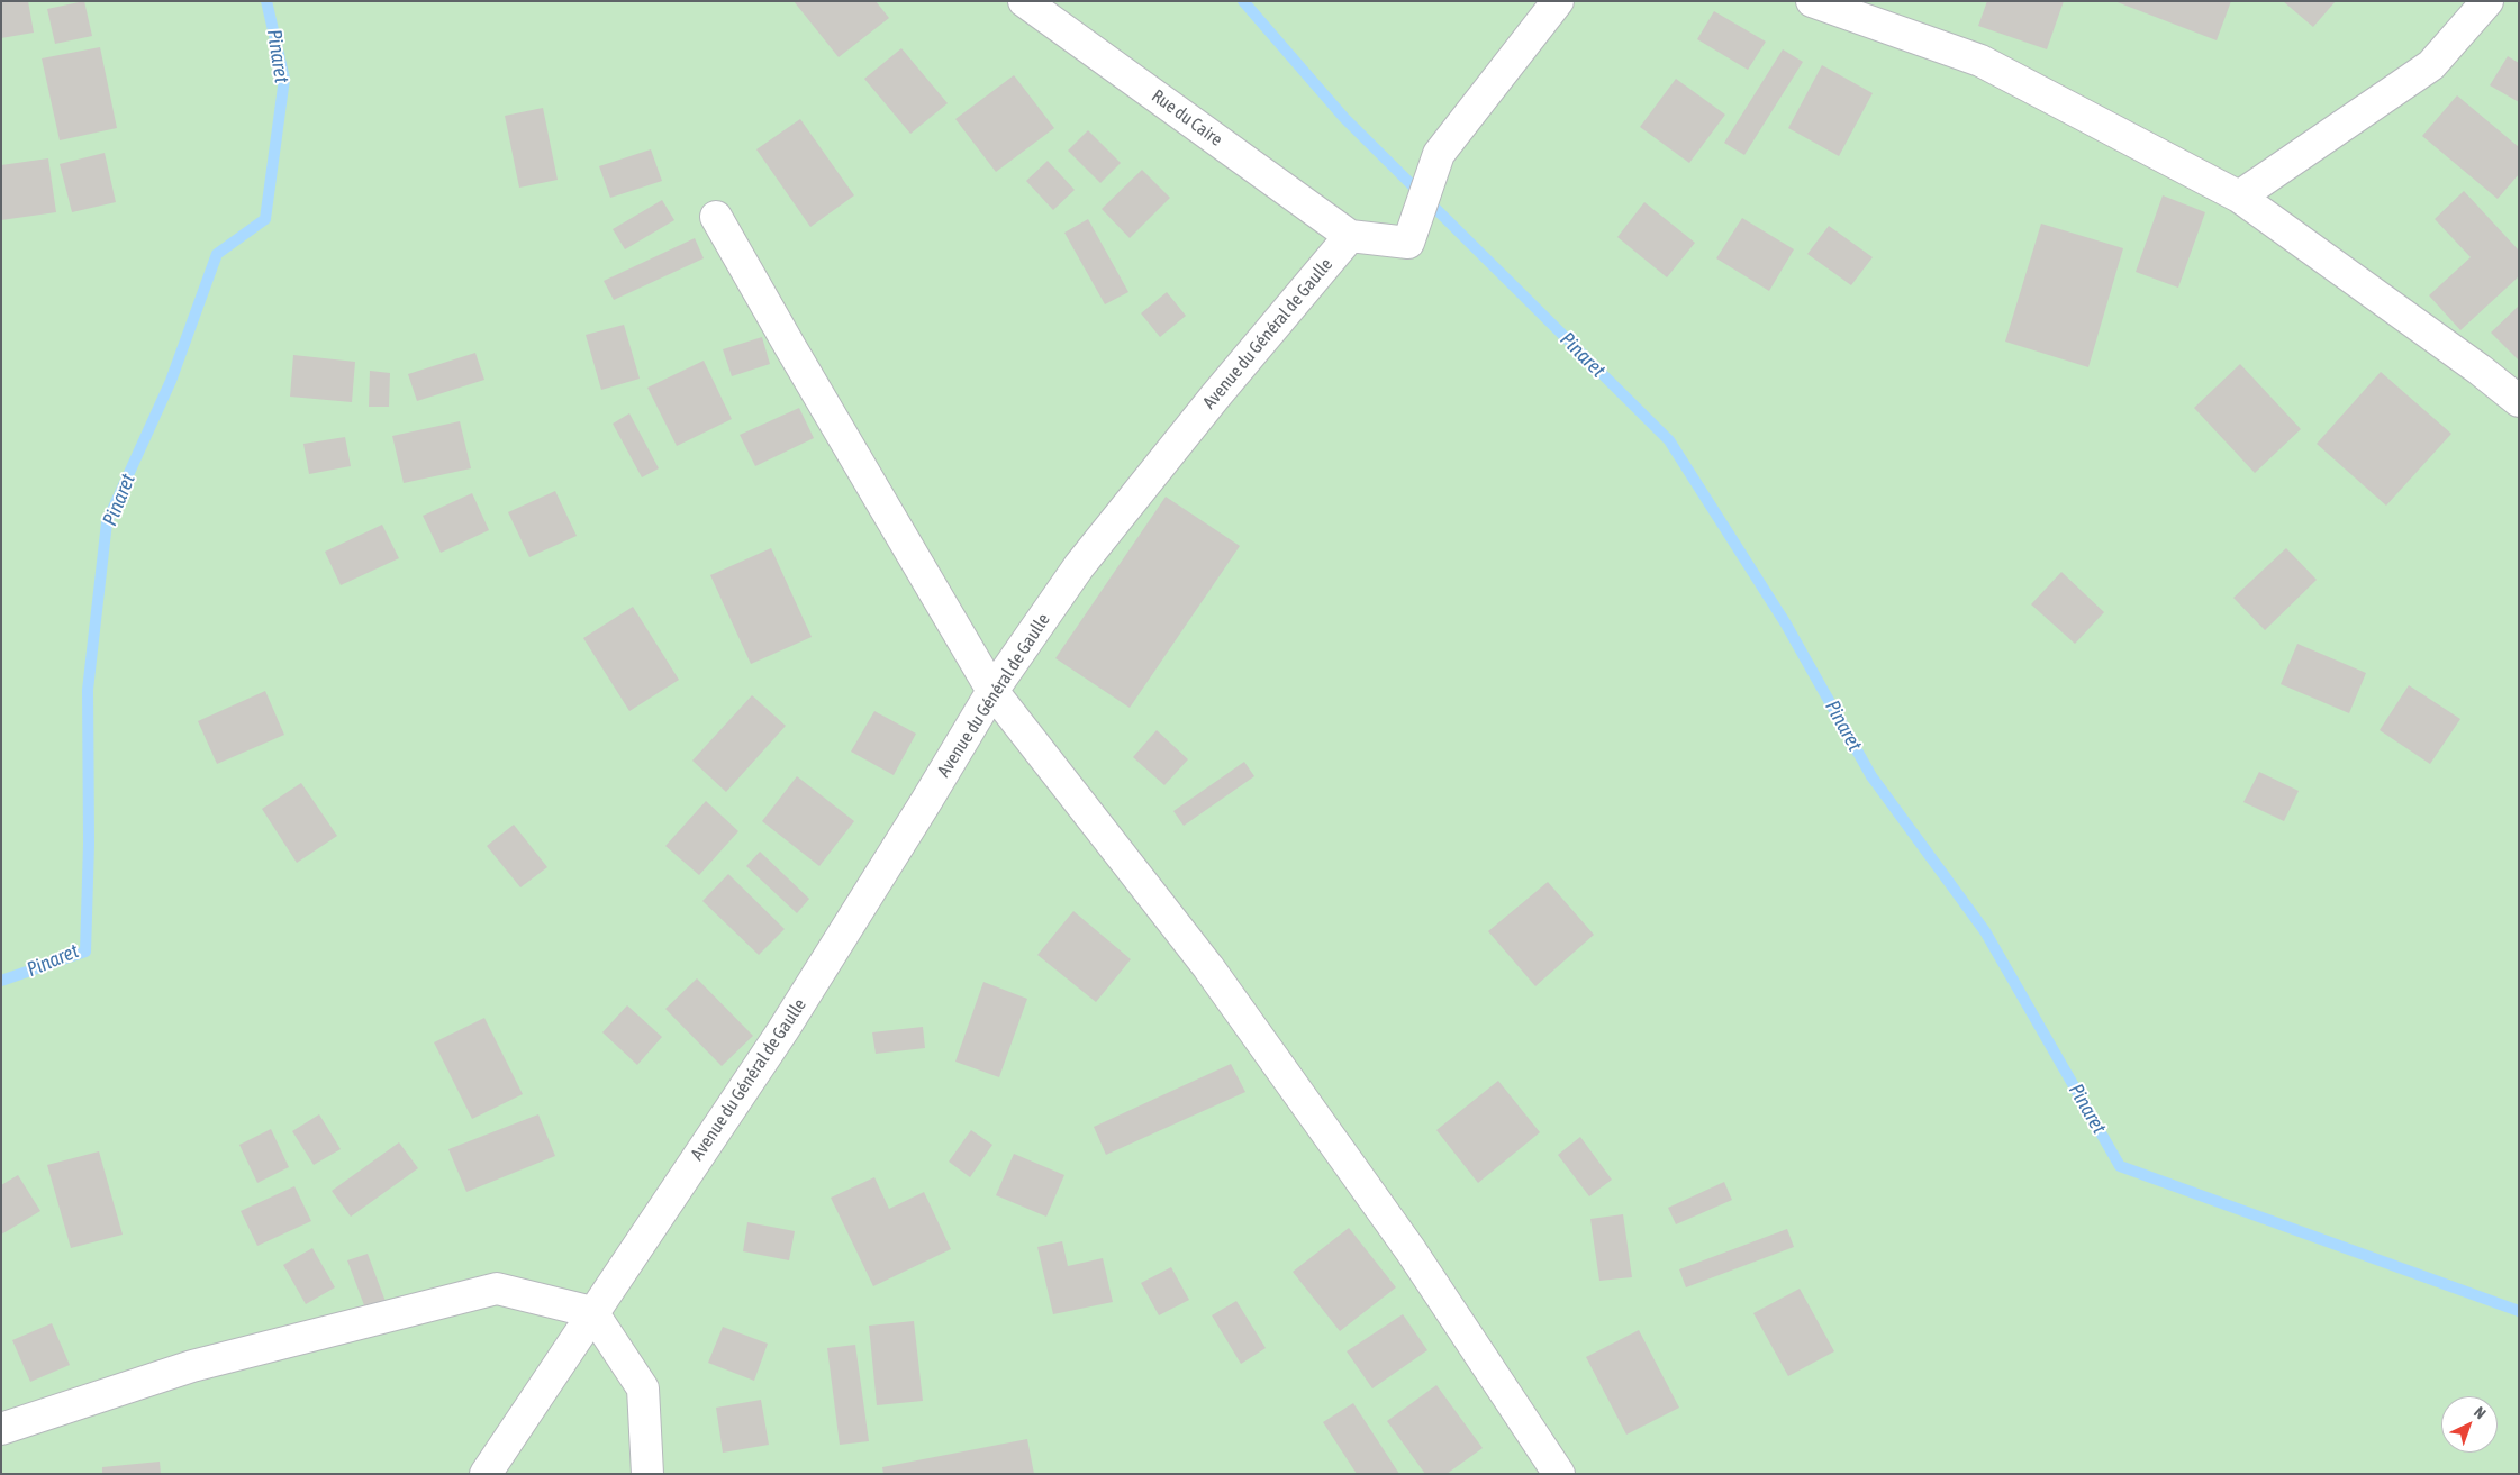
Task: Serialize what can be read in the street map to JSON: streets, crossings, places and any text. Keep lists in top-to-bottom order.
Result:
{
  "streets": {
    "street": ["Rue du Caire", "Avenue du Général de Gaulle"]
  },
  "crossings": [
    ["Rue du Caire", "Avenue du Général de Gaulle"]
  ],
  "water": ["Pinaret"],
  "north": "top right"
}
